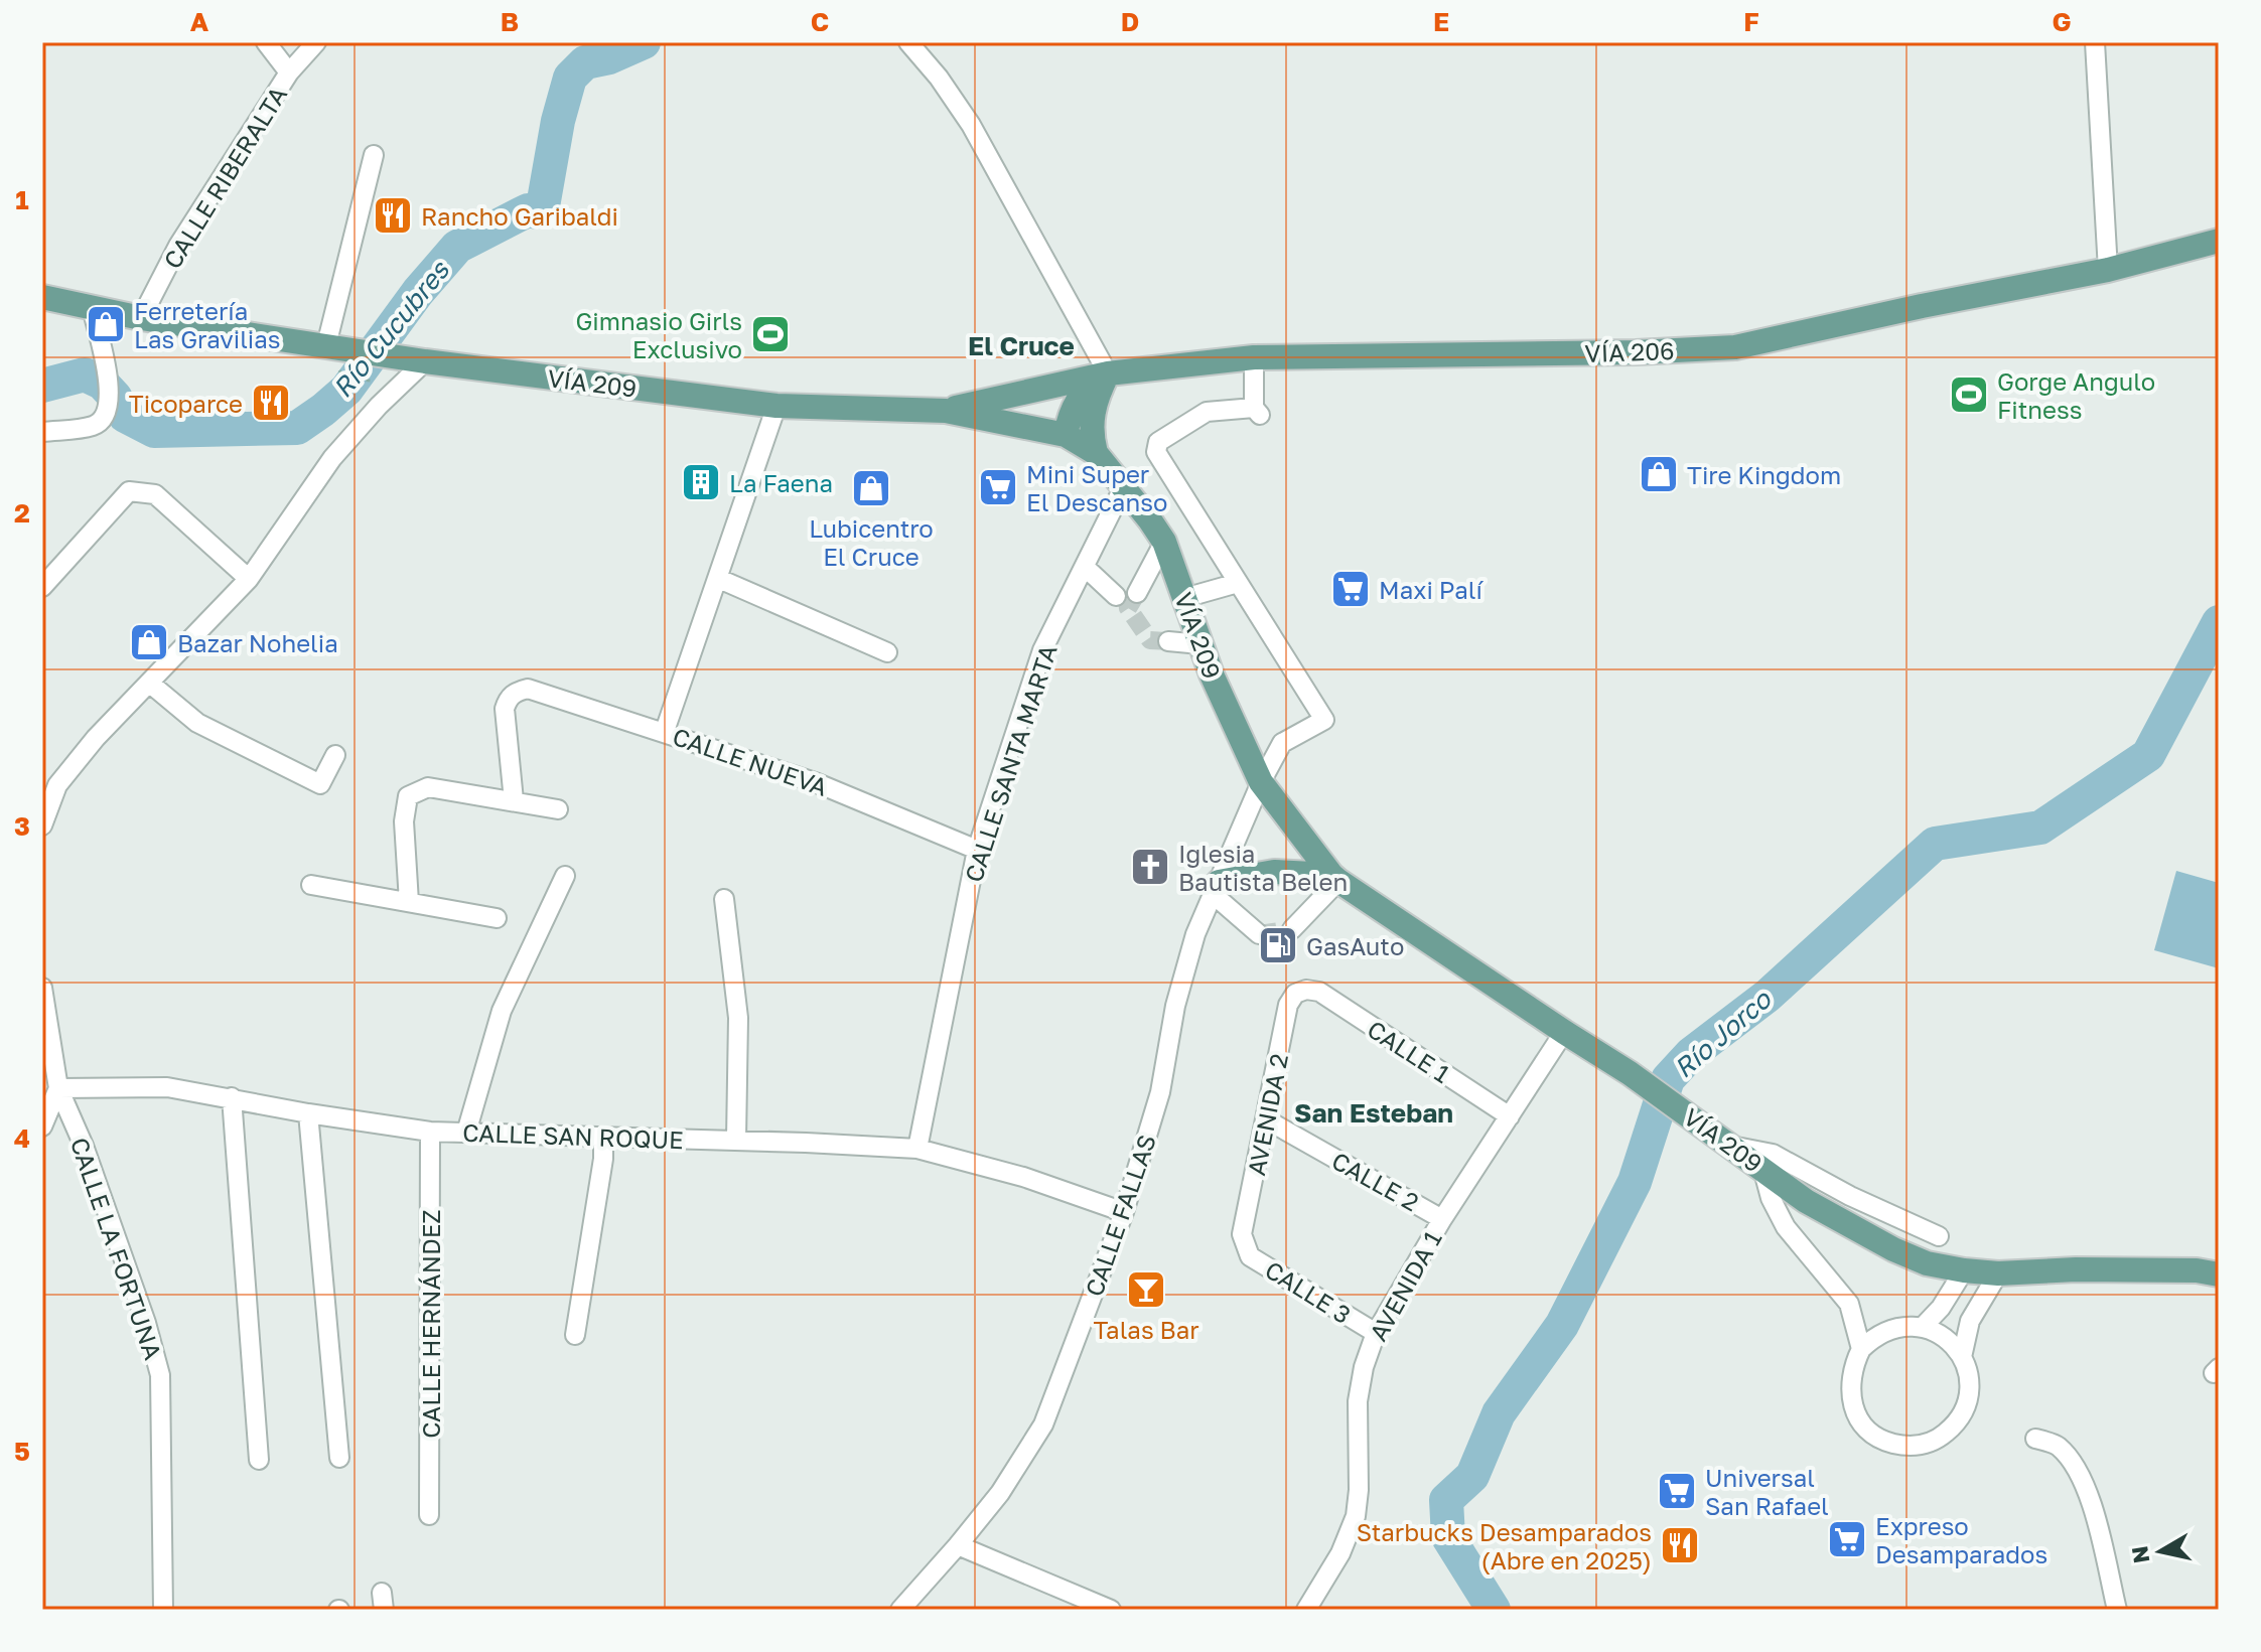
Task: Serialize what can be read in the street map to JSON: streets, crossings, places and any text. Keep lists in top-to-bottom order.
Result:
{
  "streets": {
    "main road": ["VÍA 206", "VÍA 209"],
    "street": [
      "CALLE RIBERALTA",
      "CALLE NUEVA",
      "CALLE SANTA MARTA",
      "CALLE 1",
      "AVENIDA 2",
      "CALLE SAN ROQUE",
      "CALLE 2",
      "CALLE FALLAS",
      "CALLE LA FORTUNA",
      "AVENIDA 1",
      "CALLE 3",
      "CALLE HERNÁNDEZ"
    ]
  },
  "crossings": [
    ["CALLE RIBERALTA", "VÍA 209"],
    ["VÍA 206", "VÍA 209"],
    ["VÍA 209", "CALLE SANTA MARTA"],
    ["VÍA 209", "CALLE FALLAS"],
    ["VÍA 209", "AVENIDA 1"],
    ["CALLE NUEVA", "CALLE SANTA MARTA"],
    ["CALLE SANTA MARTA", "CALLE SAN ROQUE"],
    ["CALLE 1", "AVENIDA 2"],
    ["CALLE 1", "AVENIDA 1"],
    ["AVENIDA 2", "CALLE 2"],
    ["AVENIDA 2", "CALLE 3"],
    ["CALLE SAN ROQUE", "CALLE FALLAS"],
    ["CALLE SAN ROQUE", "CALLE LA FORTUNA"],
    ["CALLE SAN ROQUE", "CALLE HERNÁNDEZ"],
    ["CALLE 2", "AVENIDA 1"],
    ["AVENIDA 1", "CALLE 3"]
  ],
  "districts": ["El Cruce", "San Esteban"],
  "water": ["Río Cucubres", "Río Jorco"],
  "places": {
    "restaurant": ["Rancho Garibaldi", "Ticoparce", "Starbucks Desamparados (Abre en 2025)"],
    "shop": [
      "Ferretería Las Gravilias",
      "Tire Kingdom",
      "Lubicentro El Cruce",
      "Bazar Nohelia"
    ],
    "sports": ["Gimnasio Girls Exclusivo", "Gorge Angulo Fitness"],
    "building": ["La Faena"],
    "supermarket": [
      "Mini Super El Descanso",
      "Maxi Palí",
      "Universal San Rafael",
      "Expreso Desamparados"
    ],
    "church": ["Iglesia Bautista Belen"],
    "fuel station": ["GasAuto"],
    "bar": ["Talas Bar"]
  },
  "north": "left",
  "grid": {
    "columns": [
      "A",
      "B",
      "C",
      "D",
      "E",
      "F",
      "G"
    ],
    "rows": [
      "1",
      "2",
      "3",
      "4",
      "5"
    ]
  }
}
